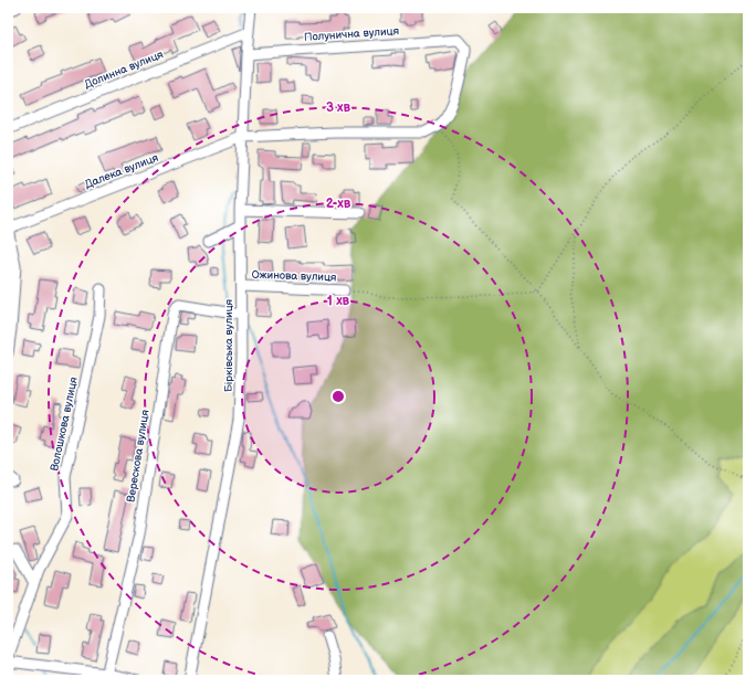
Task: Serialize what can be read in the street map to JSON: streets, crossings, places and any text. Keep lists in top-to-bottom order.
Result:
{
  "streets": {
    "street": [
      "Полунична вулиця",
      "Долинна вулиця",
      "Далека вулиця",
      "Ожинова вулиця",
      "Бірківська вулиця",
      "Волошкова вулиця",
      "Верескова вулиця"
    ]
  },
  "crossings": [
    ["Полунична вулиця", "Далека вулиця"],
    ["Полунична вулиця", "Бірківська вулиця"],
    ["Долинна вулиця", "Бірківська вулиця"],
    ["Далека вулиця", "Бірківська вулиця"],
    ["Ожинова вулиця", "Бірківська вулиця"],
    ["Бірківська вулиця", "Верескова вулиця"]
  ],
  "rings": ["3 хв", "2 хв", "1 хв"]
}
